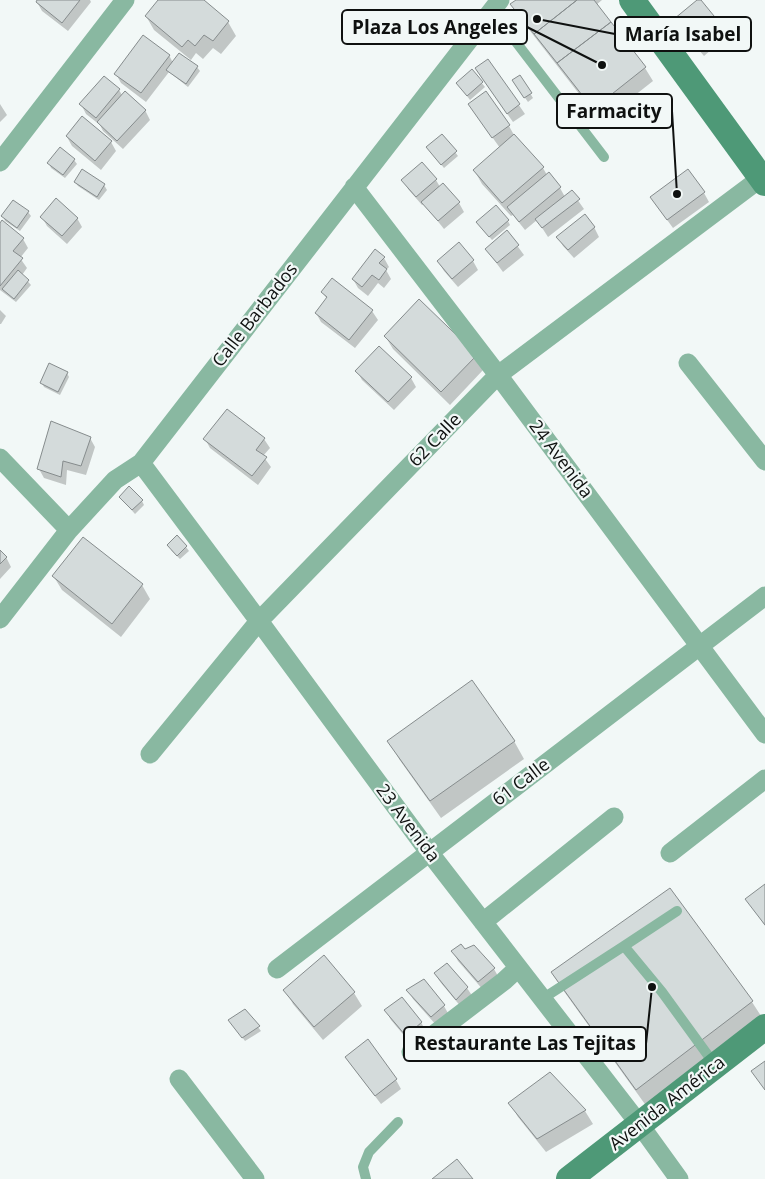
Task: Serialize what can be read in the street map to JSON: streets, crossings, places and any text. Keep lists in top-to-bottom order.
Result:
{
  "streets": {
    "main road": ["Avenida América"],
    "street": [
      "Calle Barbados",
      "62 Calle",
      "24 Avenida",
      "61 Calle",
      "23 Avenida"
    ]
  },
  "crossings": [
    ["Calle Barbados", "24 Avenida"],
    ["Calle Barbados", "23 Avenida"],
    ["62 Calle", "24 Avenida"],
    ["62 Calle", "23 Avenida"],
    ["24 Avenida", "61 Calle"],
    ["61 Calle", "23 Avenida"],
    ["23 Avenida", "Avenida América"]
  ],
  "places": [
    "María Isabel",
    "Plaza Los Angeles",
    "Farmacity",
    "Restaurante Las Tejitas"
  ]
}
